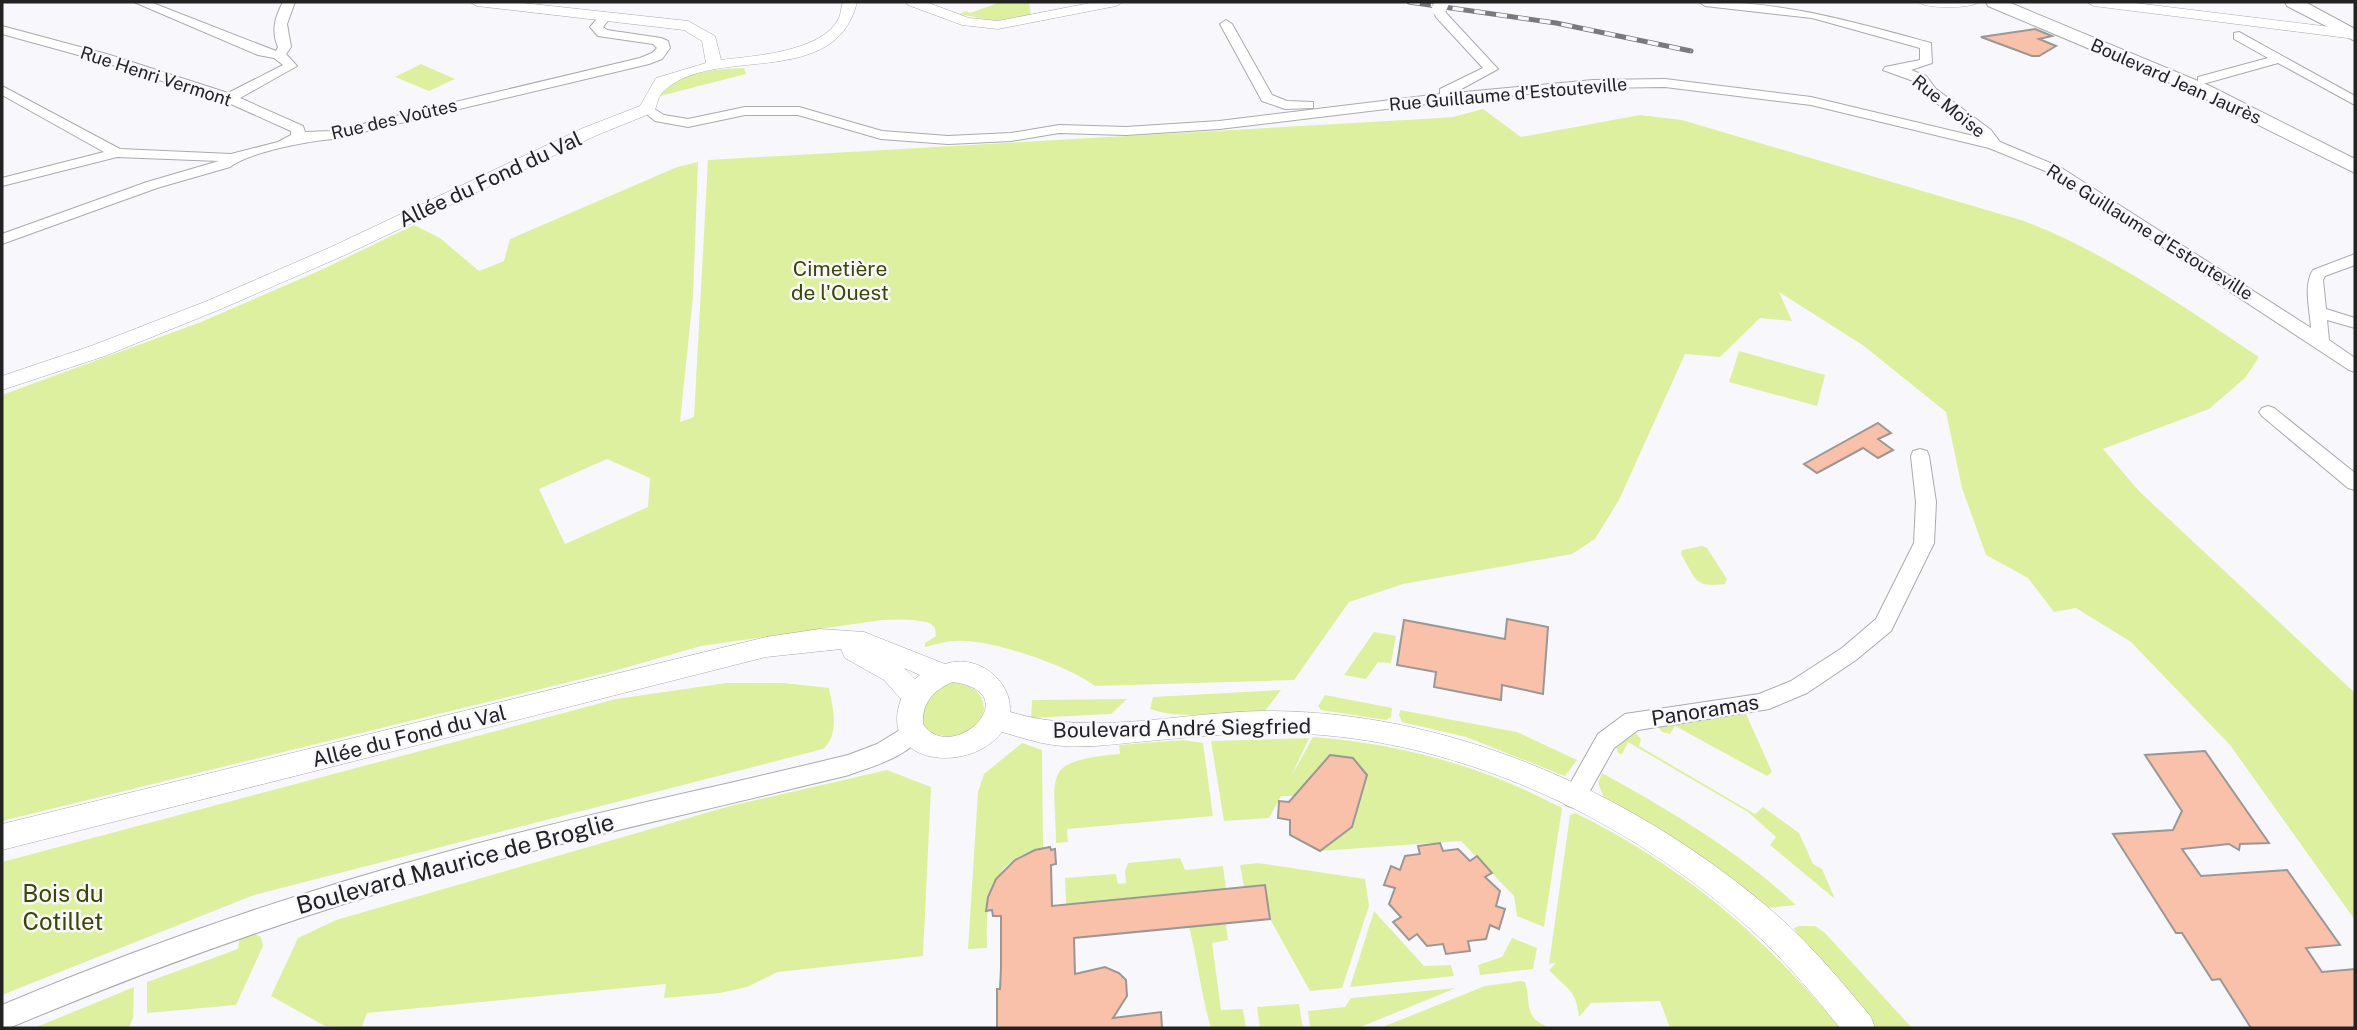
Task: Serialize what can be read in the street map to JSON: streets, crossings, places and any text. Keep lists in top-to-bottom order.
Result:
{
  "streets": {
    "main road": ["Boulevard Jean Jaurès"],
    "street": [
      "Rue Henri Vermont",
      "Rue Guillaume d'Estouteville",
      "Rue Moïse",
      "Rue des Voûtes",
      "Allée du Fond du Val",
      "Panoramas",
      "Boulevard André Siegfried",
      "Boulevard Maurice de Broglie"
    ]
  },
  "crossings": [
    ["Rue Henri Vermont", "Rue des Voûtes"],
    ["Rue Guillaume d'Estouteville", "Rue Moïse"],
    ["Rue Guillaume d'Estouteville", "Allée du Fond du Val"],
    ["Allée du Fond du Val", "Boulevard André Siegfried"],
    ["Allée du Fond du Val", "Boulevard Maurice de Broglie"],
    ["Panoramas", "Boulevard André Siegfried"],
    ["Boulevard André Siegfried", "Boulevard Maurice de Broglie"]
  ],
  "parks": ["Cimetière de l'Ouest", "Bois du Cotillet"]
}
